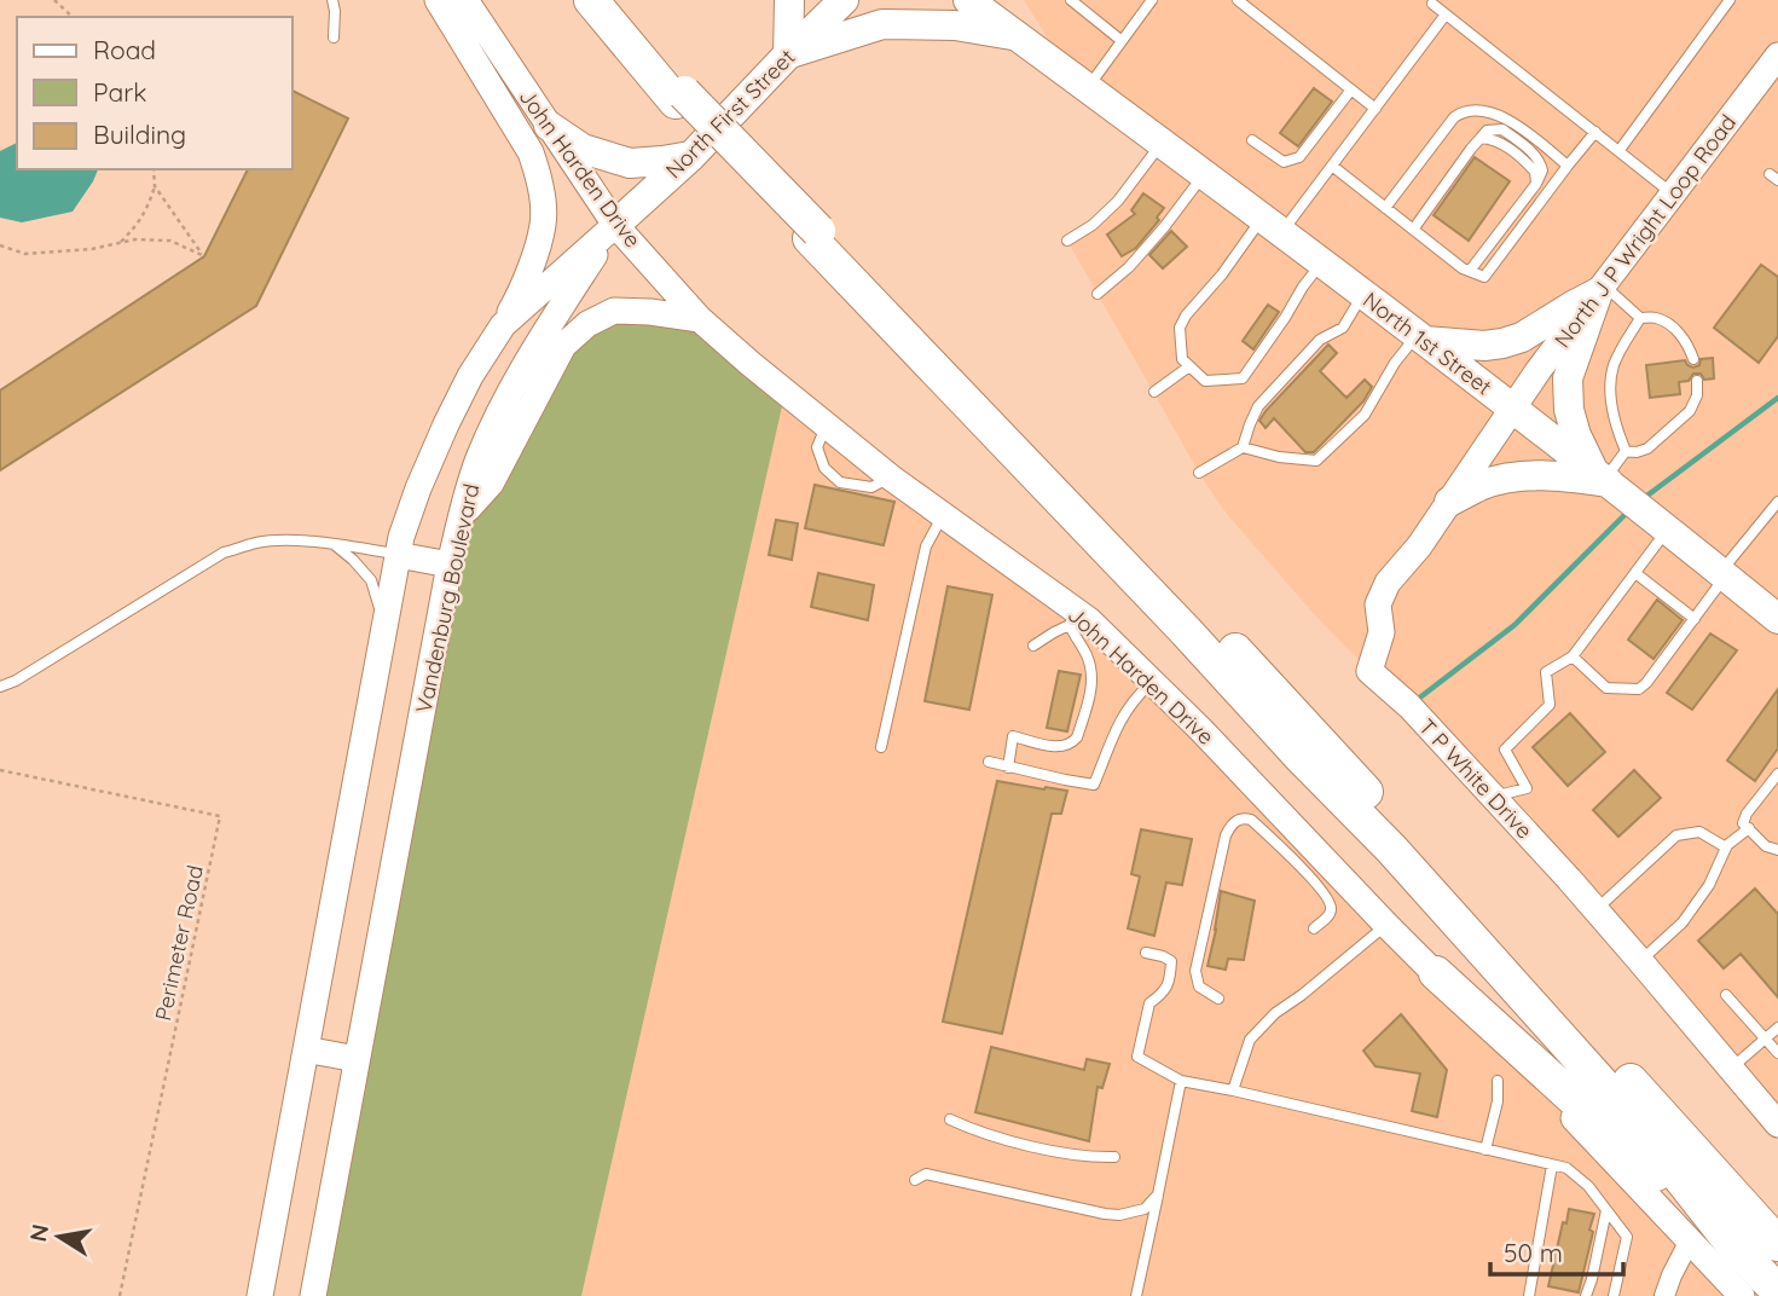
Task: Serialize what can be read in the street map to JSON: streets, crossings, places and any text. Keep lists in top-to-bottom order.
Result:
{
  "streets": {
    "main road": [
      "North First Street",
      "John Harden Drive",
      "North J P Wright Loop Road",
      "North 1st Street",
      "Vandenburg Boulevard",
      "T P White Drive"
    ],
    "path": ["Perimeter Road"]
  },
  "crossings": [
    ["North First Street", "John Harden Drive"],
    ["North First Street", "Vandenburg Boulevard"],
    ["John Harden Drive", "Vandenburg Boulevard"],
    ["North J P Wright Loop Road", "North 1st Street"],
    ["North J P Wright Loop Road", "T P White Drive"],
    ["North 1st Street", "T P White Drive"]
  ],
  "legend": ["Road", "Park", "Building"],
  "scale_bar": "50 m",
  "north": "left"
}
